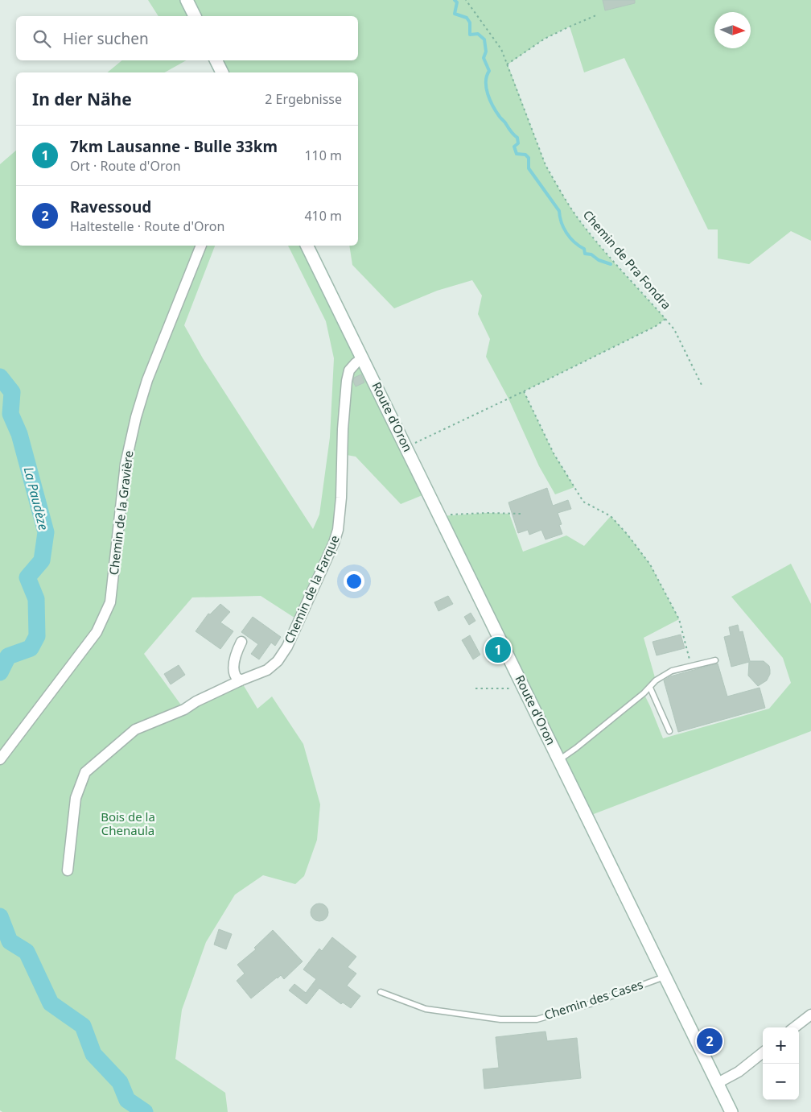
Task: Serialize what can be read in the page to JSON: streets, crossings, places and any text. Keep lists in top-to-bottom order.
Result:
{
  "streets": {
    "main road": ["Route d'Oron"],
    "street": ["Chemin de la Gravière", "Chemin de la Farque"],
    "lane": ["Chemin des Cases"],
    "path": ["Chemin de Pra Fondra"]
  },
  "crossings": [
    ["Chemin de Pra Fondra", "Route d'Oron"],
    ["Route d'Oron", "Chemin de la Farque"],
    ["Route d'Oron", "Chemin des Cases"]
  ],
  "water": ["La Paudèze"],
  "parks": ["Bois de la Chenaula"],
  "north": "right",
  "page": {
    "search": "Hier suchen",
    "heading": ["In der Nähe", "2 Ergebnisse"],
    "list": [
      {
        "mark": "1",
        "name": "7km Lausanne - Bulle 33km",
        "note": "Ort · Route d'Oron",
        "value": "110 m"
      },
      {
        "mark": "2",
        "name": "Ravessoud",
        "note": "Haltestelle · Route d'Oron",
        "value": "410 m"
      }
    ],
    "pins": ["1", "2"],
    "map_buttons": ["+", "−"]
  }
}
